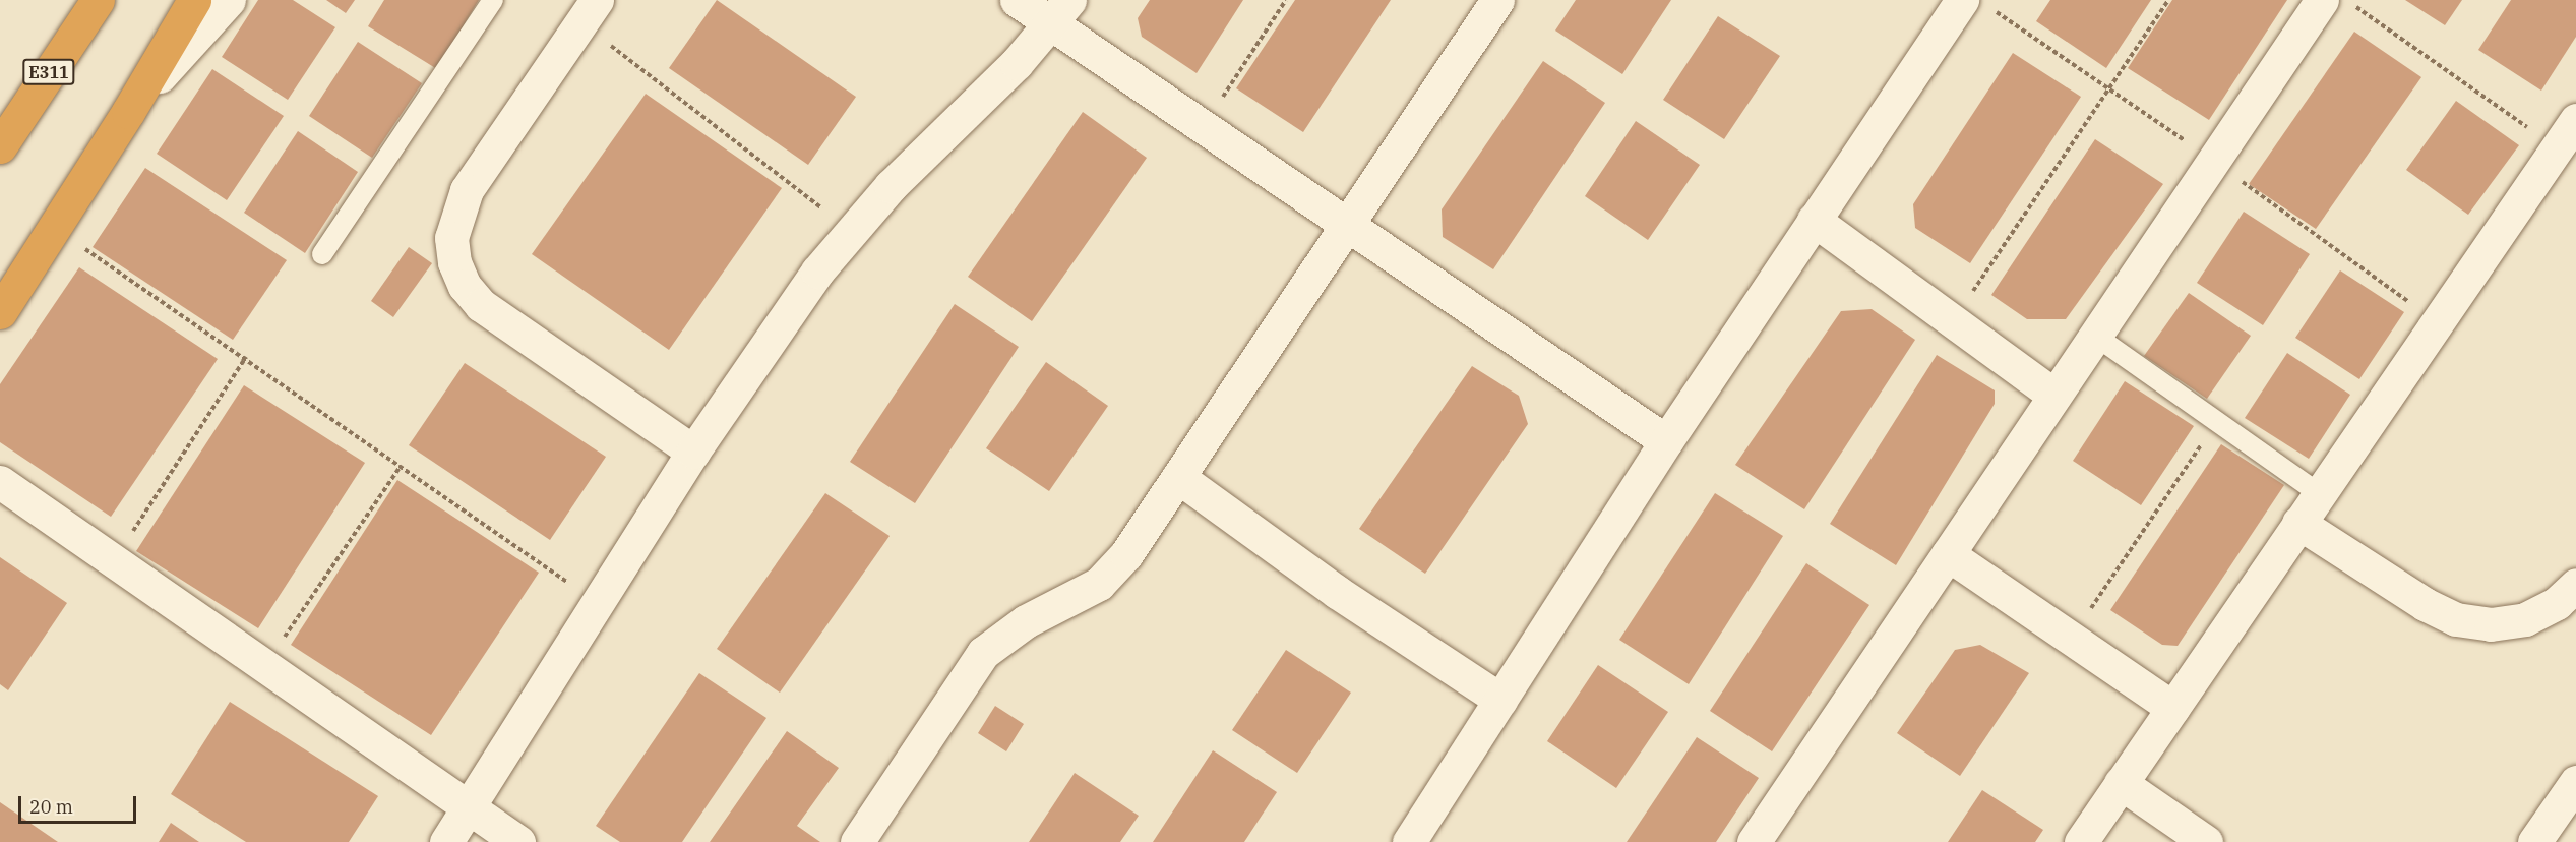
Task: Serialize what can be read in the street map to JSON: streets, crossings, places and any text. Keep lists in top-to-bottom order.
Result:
{
  "streets": {
    "highway": ["E311"]
  },
  "scale_bar": "20 m"
}
